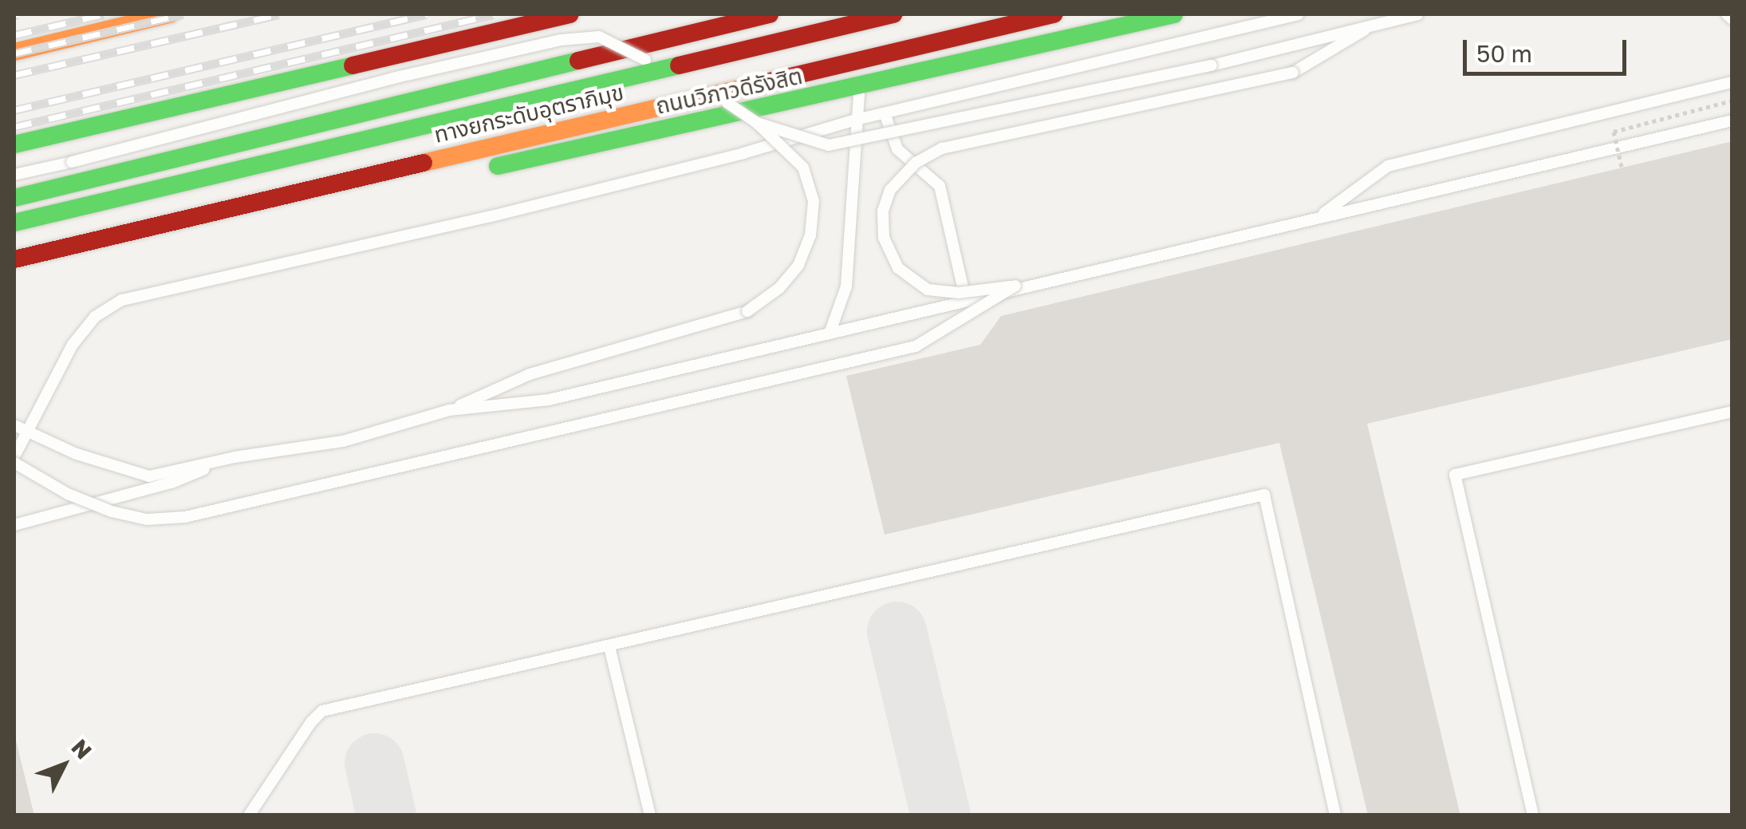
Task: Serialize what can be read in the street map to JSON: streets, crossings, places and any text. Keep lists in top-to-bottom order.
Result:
{
  "streets": {
    "main road": ["ถนนวิภาวดีรังสิต", "ทางยกระดับอุตราภิมุข"]
  },
  "scale_bar": "50 m",
  "north": "top right"
}
